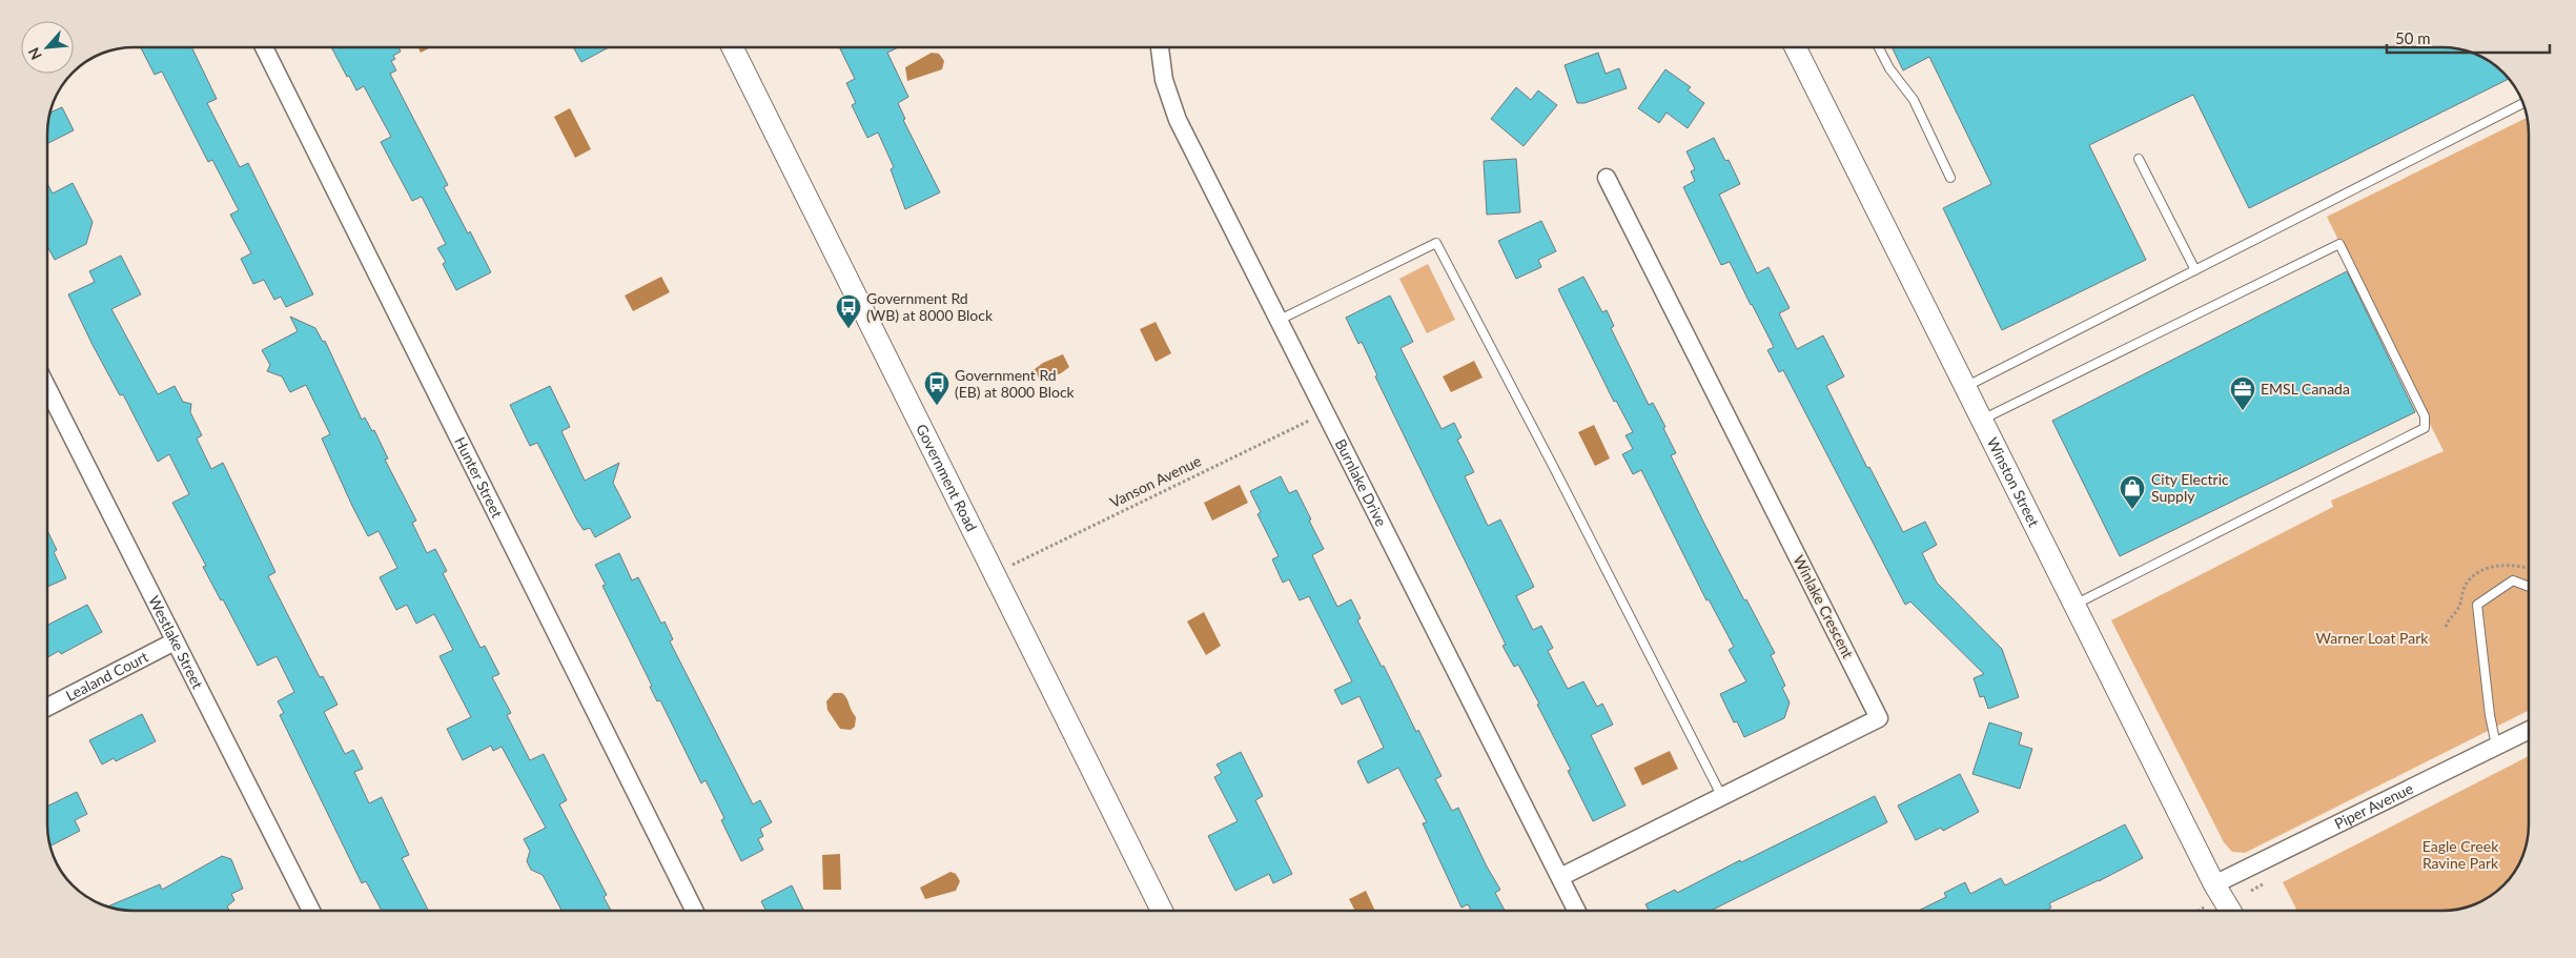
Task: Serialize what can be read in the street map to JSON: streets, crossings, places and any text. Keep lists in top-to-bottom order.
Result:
{
  "streets": {
    "street": [
      "Hunter Street",
      "Government Road",
      "Burnlake Drive",
      "Winston Street",
      "Winlake Crescent",
      "Westlake Street",
      "Lealand Court",
      "Piper Avenue"
    ],
    "path": ["Vanson Avenue"]
  },
  "crossings": [
    ["Government Road", "Vanson Avenue"],
    ["Vanson Avenue", "Burnlake Drive"],
    ["Burnlake Drive", "Winlake Crescent"],
    ["Winston Street", "Piper Avenue"],
    ["Westlake Street", "Lealand Court"]
  ],
  "parks": ["Warner Loat Park", "Eagle Creek Ravine Park"],
  "places": {
    "bus stop": ["Government Rd (WB) at 8000 Block", "Government Rd (EB) at 8000 Block"],
    "office": ["EMSL Canada"],
    "shop": ["City Electric Supply"]
  },
  "scale_bar": "50 m",
  "north": "bottom left"
}
